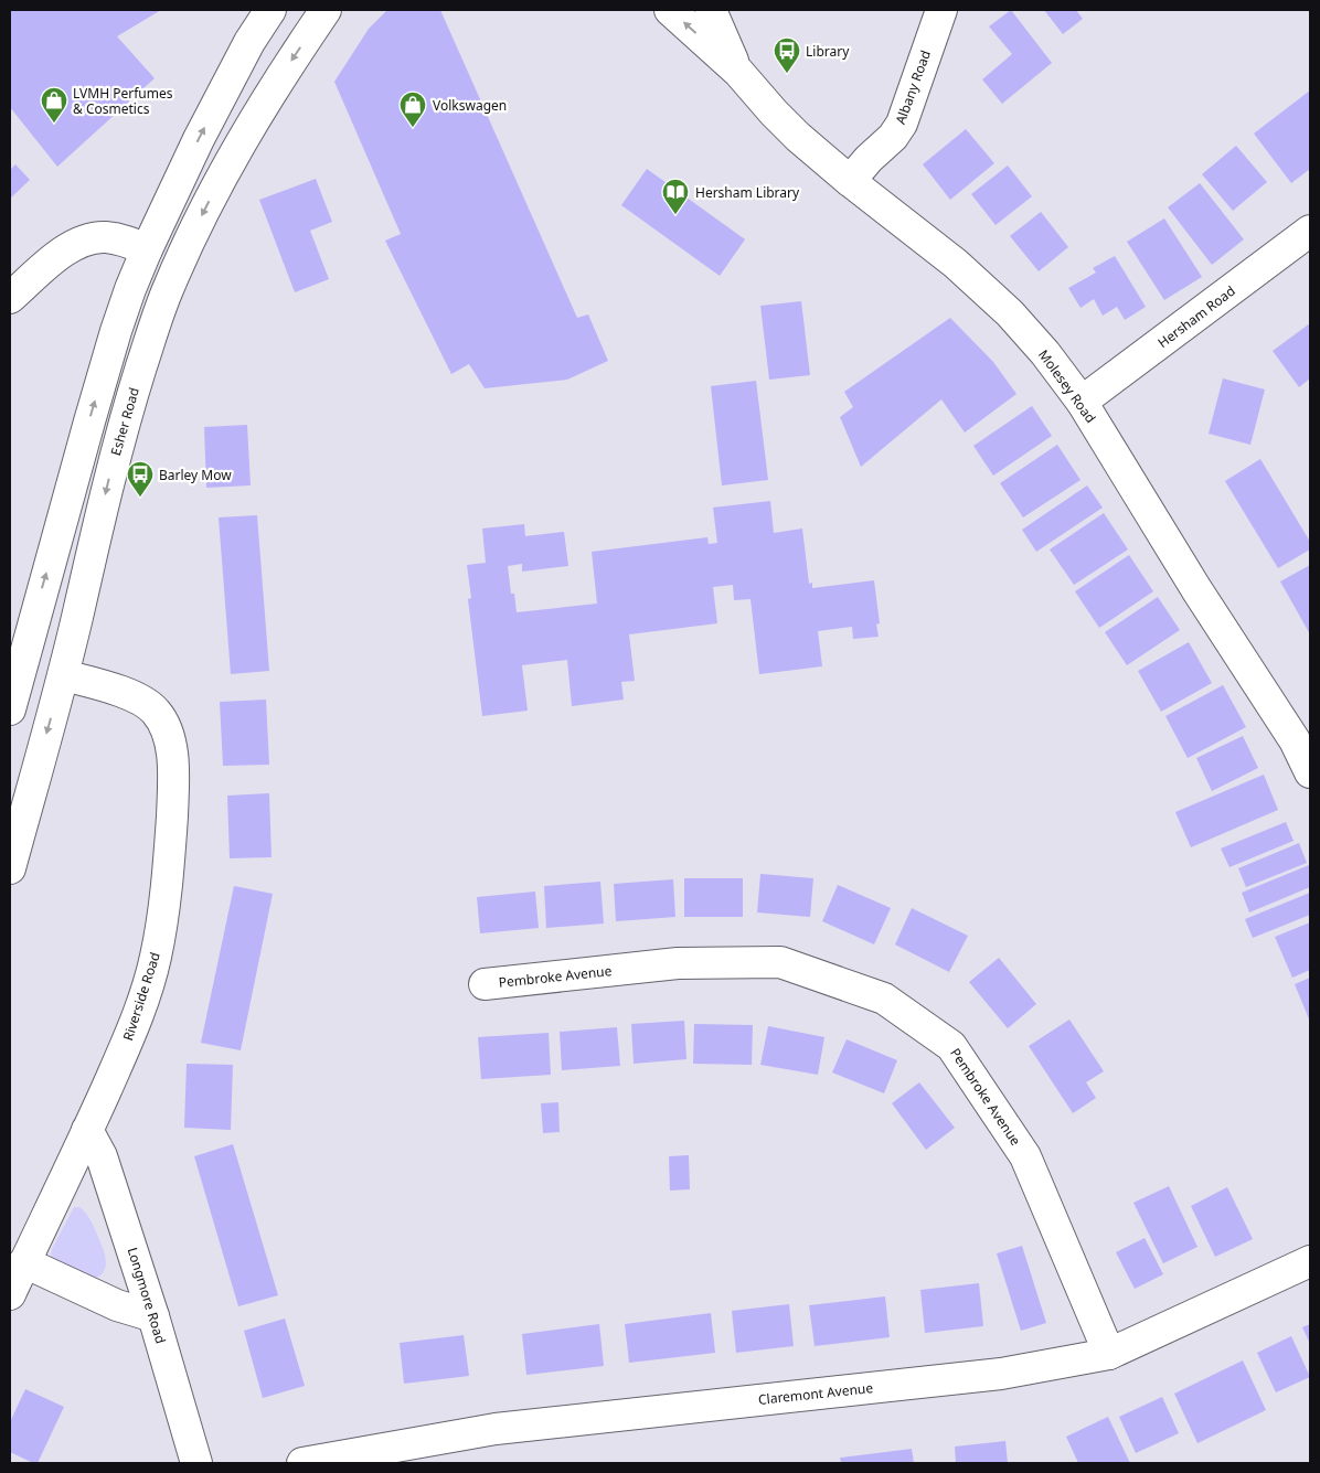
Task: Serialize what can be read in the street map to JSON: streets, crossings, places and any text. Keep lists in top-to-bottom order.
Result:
{
  "streets": {
    "street": [
      "Albany Road",
      "Hersham Road",
      "Molesey Road",
      "Esher Road",
      "Pembroke Avenue",
      "Riverside Road",
      "Longmore Road",
      "Claremont Avenue"
    ]
  },
  "crossings": [
    ["Albany Road", "Molesey Road"],
    ["Hersham Road", "Molesey Road"],
    ["Esher Road", "Riverside Road"],
    ["Pembroke Avenue", "Claremont Avenue"],
    ["Riverside Road", "Longmore Road"]
  ],
  "places": {
    "bus stop": ["Library", "Barley Mow"],
    "shop": ["LVMH Perfumes & Cosmetics", "Volkswagen"],
    "library": ["Hersham Library"]
  }
}
